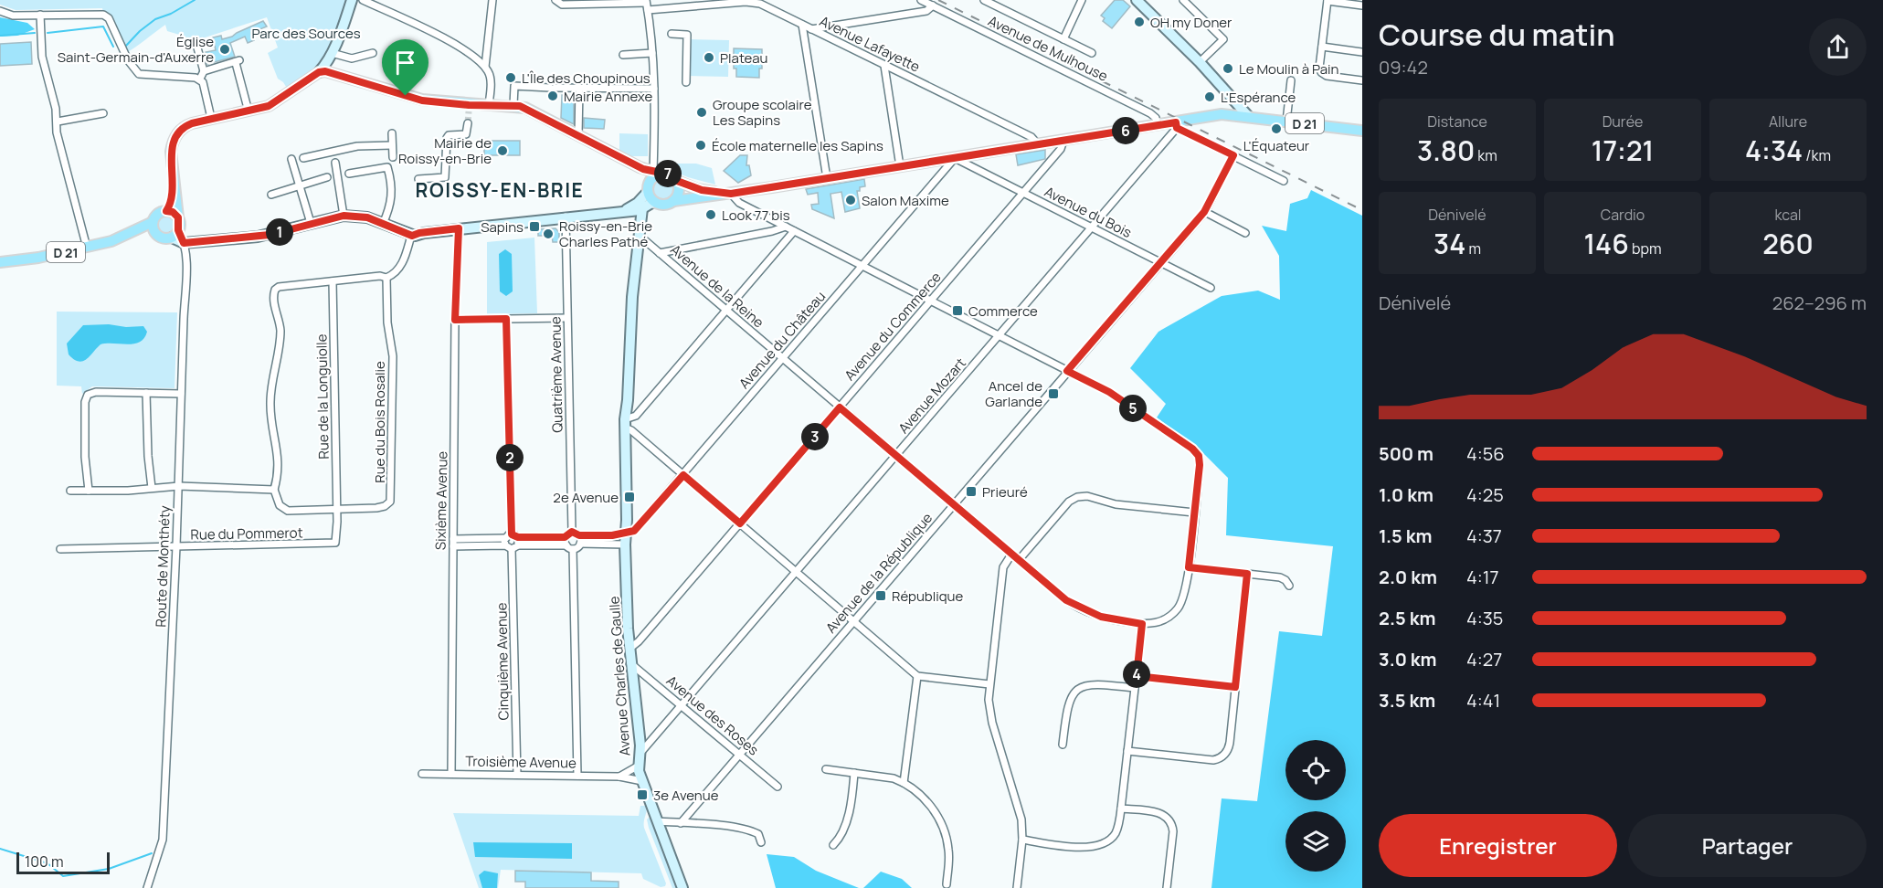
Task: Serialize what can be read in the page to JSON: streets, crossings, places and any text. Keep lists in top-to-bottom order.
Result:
{
  "streets": {
    "main road": ["D 21", "Avenue Charles de Gaulle"],
    "street": [
      "Avenue Lafayette",
      "Avenue de Mulhouse",
      "Avenue du Bois",
      "Avenue de la Reine",
      "Avenue du Commerce",
      "Avenue du Château",
      "Quatrième Avenue",
      "Avenue Mozart",
      "Rue de la Longuiolle",
      "Rue du Bois Rosalie",
      "Sixième Avenue",
      "Rue du Pommerot",
      "Route de Monthéty",
      "Avenue de la République",
      "Cinquième Avenue",
      "Avenue des Roses",
      "Troisième Avenue"
    ]
  },
  "crossings": [
    ["Avenue Lafayette", "D 21"],
    ["Avenue de Mulhouse", "D 21"],
    ["D 21", "Avenue du Bois"],
    ["D 21", "Avenue du Commerce"],
    ["D 21", "Avenue du Château"],
    ["D 21", "Avenue Mozart"],
    ["Avenue du Bois", "Avenue du Commerce"],
    ["Avenue du Bois", "Avenue du Château"],
    ["Avenue du Bois", "Avenue Mozart"],
    ["Avenue du Bois", "Avenue de la République"],
    ["Avenue de la Reine", "Avenue du Commerce"],
    ["Avenue de la Reine", "Avenue du Château"],
    ["Avenue de la Reine", "Avenue Mozart"],
    ["Avenue de la Reine", "Avenue de la République"],
    ["Avenue de la Reine", "Avenue Charles de Gaulle"],
    ["Avenue du Commerce", "Avenue Charles de Gaulle"],
    ["Avenue du Château", "Avenue Charles de Gaulle"],
    ["Avenue Mozart", "Avenue Charles de Gaulle"],
    ["Avenue Mozart", "Avenue des Roses"],
    ["Rue de la Longuiolle", "Rue du Bois Rosalie"],
    ["Rue de la Longuiolle", "Rue du Pommerot"],
    ["Rue du Bois Rosalie", "Rue du Pommerot"],
    ["Sixième Avenue", "Troisième Avenue"],
    ["Rue du Pommerot", "Route de Monthéty"],
    ["Avenue de la République", "Avenue des Roses"],
    ["Cinquième Avenue", "Troisième Avenue"],
    ["Avenue Charles de Gaulle", "Avenue des Roses"],
    ["Avenue Charles de Gaulle", "Troisième Avenue"]
  ],
  "districts": ["ROISSY-EN-BRIE"],
  "parks": ["Parc des Sources"],
  "places": {
    "other": [
      "OH my Doner",
      "Église Saint-Germain-d'Auxerre",
      "Plateau",
      "Le Moulin à Pain",
      "L'Île des Choupinous",
      "Mairie Annexe",
      "L'Espérance",
      "Groupe scolaire Les Sapins",
      "L'Équateur",
      "École maternelle les Sapins",
      "Mairie de Roissy-en-Brie",
      "Salon Maxime",
      "Look 77 bis",
      "Roissy-en-Brie Charles Pathé"
    ],
    "transit": [
      "Sapins",
      "Commerce",
      "Ancel de Garlande",
      "Prieuré",
      "2e Avenue",
      "République",
      "3e Avenue"
    ]
  },
  "scale_bar": "100 m",
  "page": {
    "heading": ["Course du matin", "09:42"],
    "stats": [
      ["Distance", "3.80 km"],
      ["Durée", "17:21"],
      ["Allure", "4:34 /km"],
      ["Dénivelé", "34 m"],
      ["Cardio", "146 bpm"],
      ["kcal", "260"]
    ],
    "pins": [
      "6",
      "7",
      "1",
      "5",
      "3",
      "2",
      "4"
    ],
    "chart": ["Dénivelé", "262–296 m"],
    "list": [
      {
        "name": "500 m",
        "note": "4:56"
      },
      {
        "name": "1.0 km",
        "note": "4:25"
      },
      {
        "name": "1.5 km",
        "note": "4:37"
      },
      {
        "name": "2.0 km",
        "note": "4:17"
      },
      {
        "name": "2.5 km",
        "note": "4:35"
      },
      {
        "name": "3.0 km",
        "note": "4:27"
      },
      {
        "name": "3.5 km",
        "note": "4:41"
      }
    ],
    "buttons": ["Enregistrer", "Partager"],
    "scale": "100 m"
  }
}
